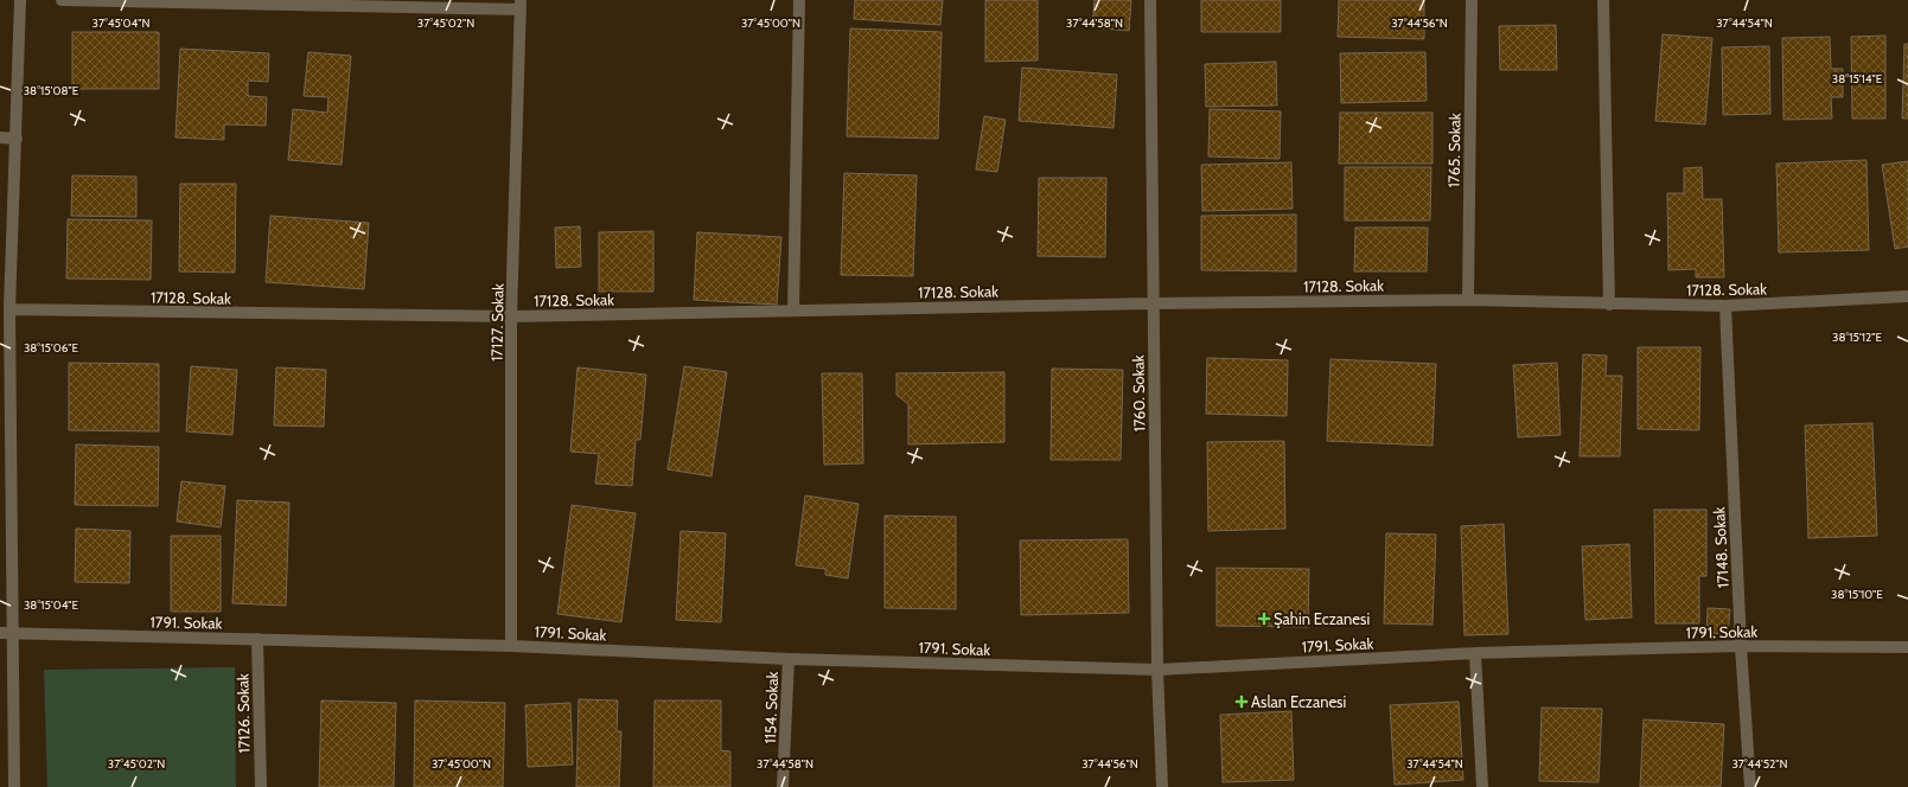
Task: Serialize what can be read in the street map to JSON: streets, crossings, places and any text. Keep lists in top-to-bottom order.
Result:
{
  "streets": {
    "street": [
      "1765. Sokak",
      "17128. Sokak",
      "17127. Sokak",
      "1760. Sokak",
      "17148. Sokak",
      "1791. Sokak",
      "1154. Sokak",
      "17126. Sokak"
    ]
  },
  "crossings": [
    ["1765. Sokak", "17128. Sokak"],
    ["17128. Sokak", "17127. Sokak"],
    ["17128. Sokak", "1760. Sokak"],
    ["17128. Sokak", "17148. Sokak"],
    ["17127. Sokak", "1791. Sokak"],
    ["1760. Sokak", "1791. Sokak"],
    ["17148. Sokak", "1791. Sokak"],
    ["1791. Sokak", "1154. Sokak"],
    ["1791. Sokak", "17126. Sokak"]
  ],
  "places": {
    "health": ["Şahin Eczanesi", "Aslan Eczanesi"]
  },
  "coordinates": [
    "37°45'04\"N",
    "37°45'02\"N",
    "37°45'00\"N",
    "37°44'58\"N",
    "37°44'56\"N",
    "37°44'54\"N",
    "38°15'14\"E",
    "38°15'08\"E",
    "38°15'12\"E",
    "38°15'06\"E",
    "38°15'10\"E",
    "38°15'04\"E",
    "37°44'52\"N"
  ]
}
